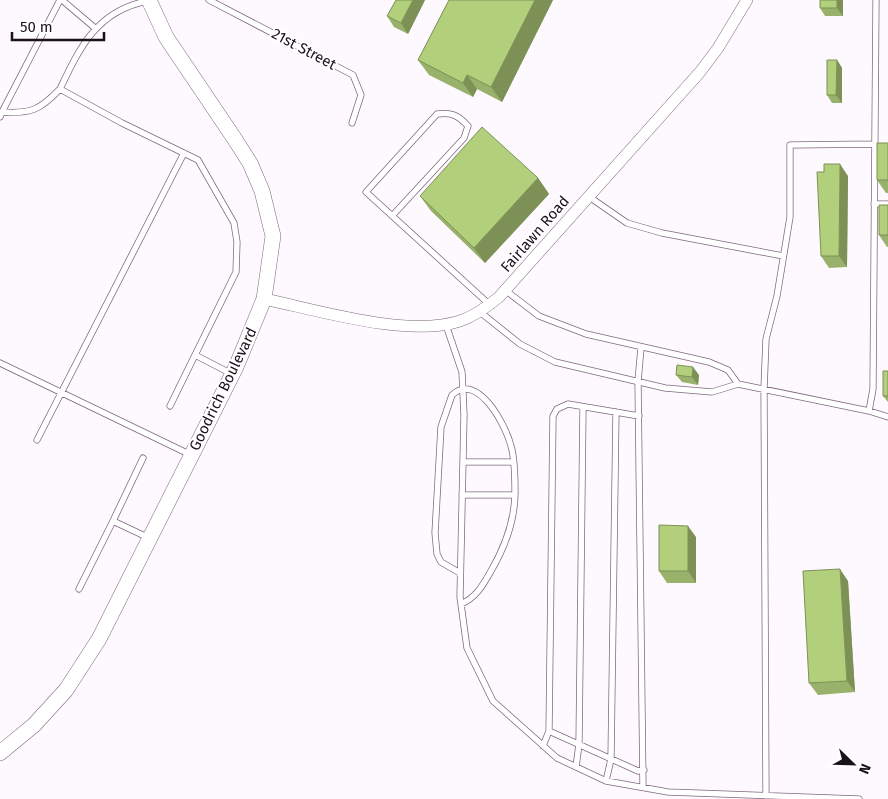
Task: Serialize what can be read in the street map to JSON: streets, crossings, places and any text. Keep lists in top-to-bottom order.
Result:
{
  "streets": {
    "street": ["Fairlawn Road", "Goodrich Boulevard"],
    "lane": ["21st Street"]
  },
  "crossings": [
    ["Fairlawn Road", "Goodrich Boulevard"]
  ],
  "scale_bar": "50 m",
  "north": "bottom right"
}
